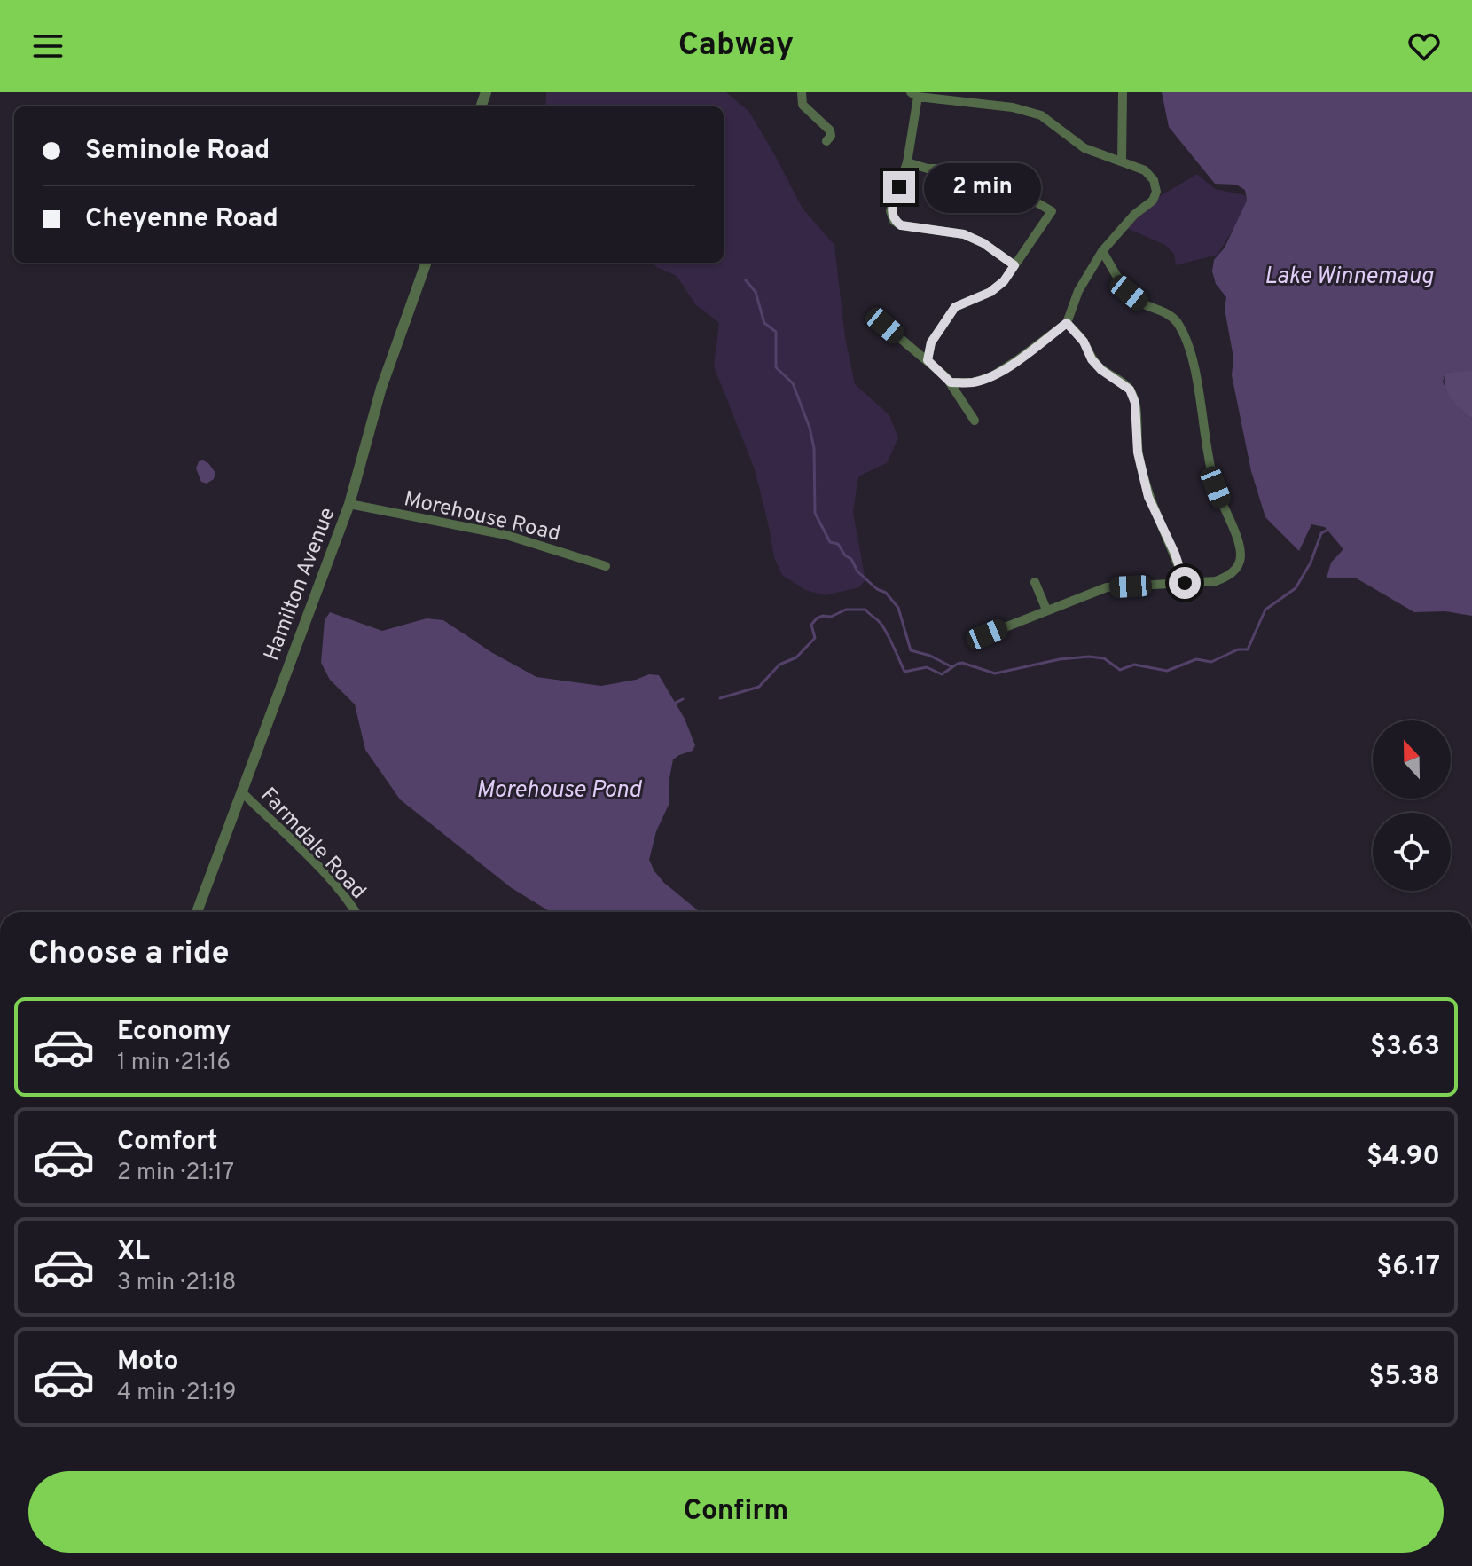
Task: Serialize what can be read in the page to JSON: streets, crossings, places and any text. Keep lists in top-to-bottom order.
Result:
{
  "streets": {
    "street": ["Morehouse Road", "Hamilton Avenue", "Farmdale Road"]
  },
  "crossings": [
    ["Morehouse Road", "Hamilton Avenue"],
    ["Hamilton Avenue", "Farmdale Road"]
  ],
  "water": ["Lake Winnemaug", "Morehouse Pond"],
  "north": "top",
  "page": {
    "header": "Cabway",
    "banner": ["Seminole Road", "Cheyenne Road"],
    "bubble": "2 min",
    "heading": "Choose a ride",
    "list": [
      {
        "name": "Economy",
        "note": "1 min · 21:16",
        "value": "$3.63"
      },
      {
        "name": "Comfort",
        "note": "2 min · 21:17",
        "value": "$4.90"
      },
      {
        "name": "XL",
        "note": "3 min · 21:18",
        "value": "$6.17"
      },
      {
        "name": "Moto",
        "note": "4 min · 21:19",
        "value": "$5.38"
      }
    ],
    "buttons": "Confirm"
  }
}
